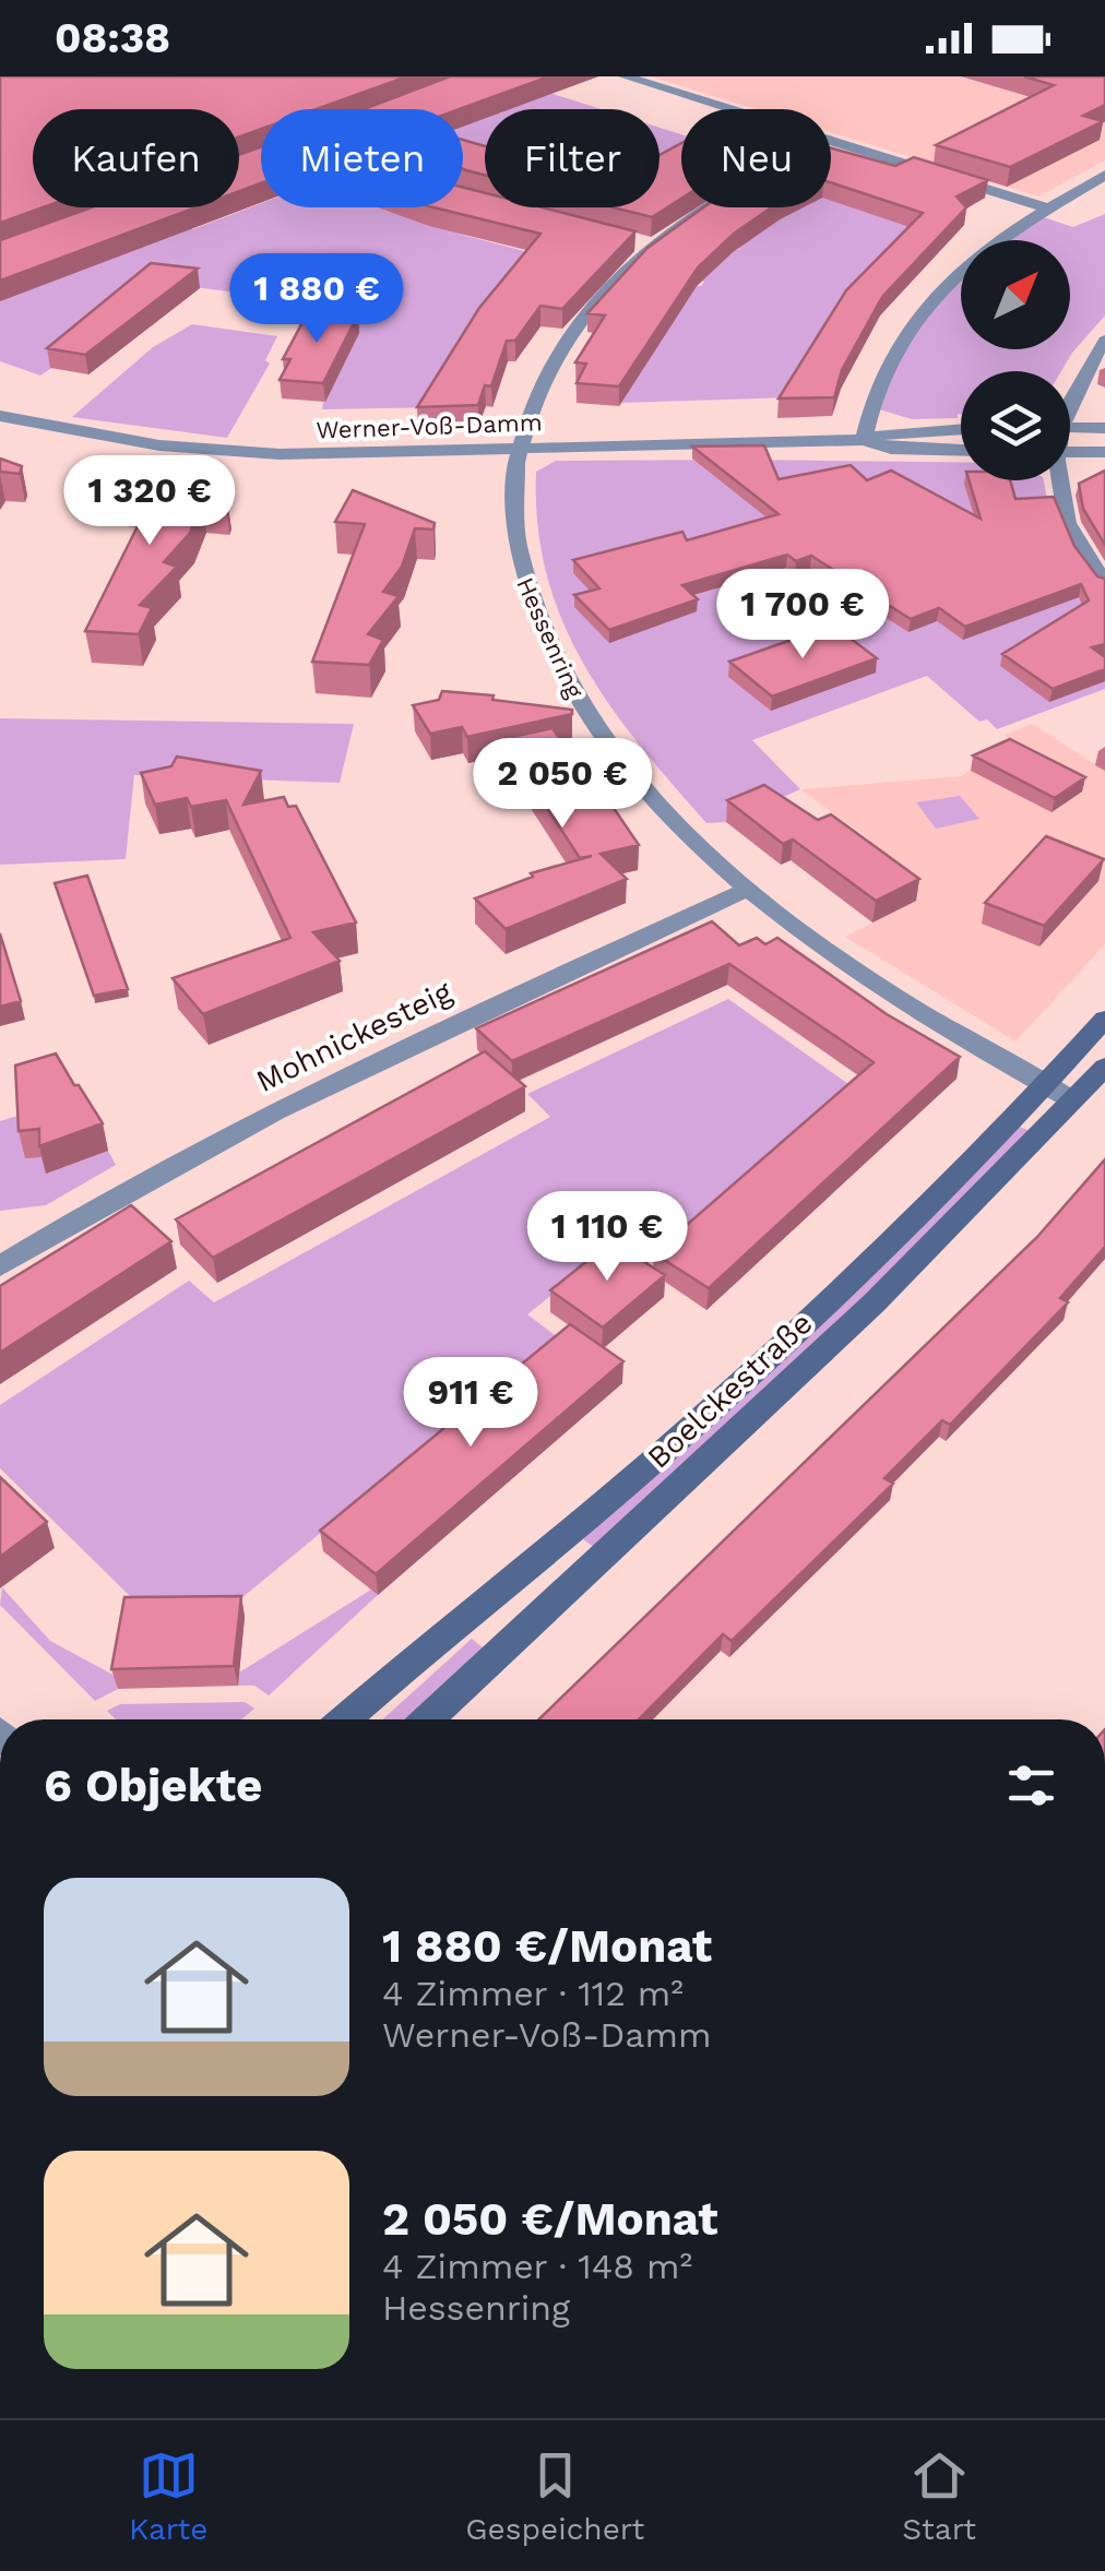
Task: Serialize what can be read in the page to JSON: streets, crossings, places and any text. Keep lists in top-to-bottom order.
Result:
{
  "streets": {
    "main road": ["Boelckestraße"],
    "street": ["Werner-Voß-Damm", "Hessenring", "Mohnickesteig"]
  },
  "crossings": [
    ["Werner-Voß-Damm", "Hessenring"],
    ["Hessenring", "Mohnickesteig"],
    ["Hessenring", "Boelckestraße"]
  ],
  "north": "top right",
  "page": {
    "status": "08:38",
    "chip": [
      "Kaufen",
      "Mieten",
      "Filter",
      "Neu"
    ],
    "price": [
      "1 880 €",
      "1 320 €",
      "1 700 €",
      "2 050 €",
      "1 110 €",
      "911 €"
    ],
    "heading": "6 Objekte",
    "list": [
      {
        "name": "1 880 €/Monat",
        "note": "4 Zimmer · 112 m² · Werner-Voß-Damm"
      },
      {
        "name": "2 050 €/Monat",
        "note": "4 Zimmer · 148 m² · Hessenring"
      }
    ],
    "tabs": ["Karte", "Gespeichert", "Start"]
  }
}
